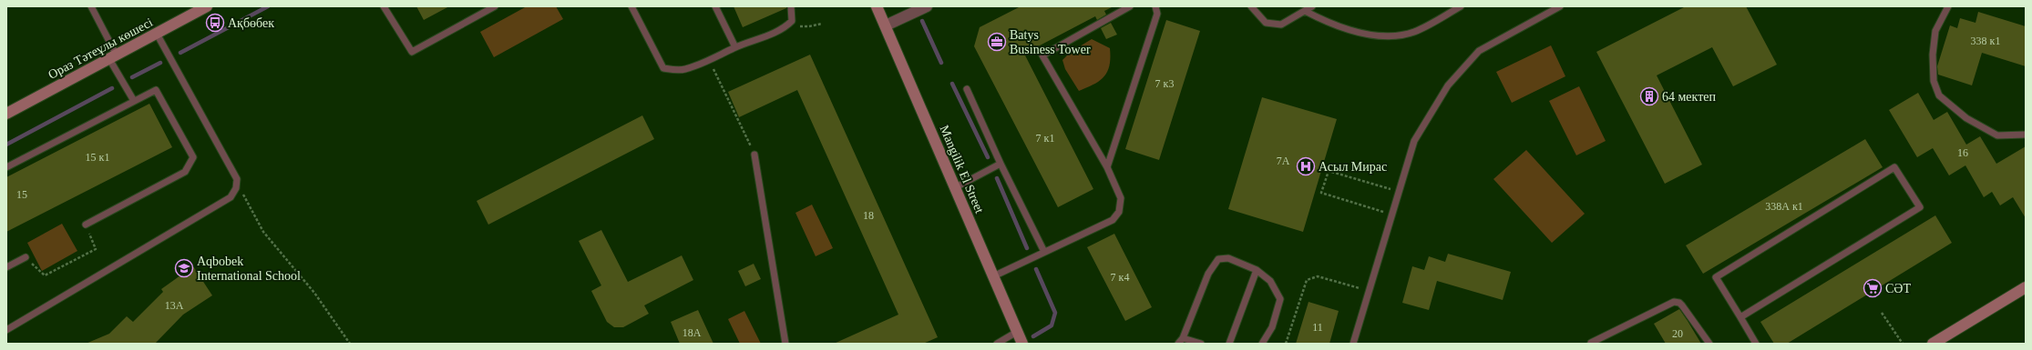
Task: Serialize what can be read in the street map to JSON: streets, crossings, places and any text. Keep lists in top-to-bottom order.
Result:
{
  "streets": {
    "street": ["Ораз Тәтеұлы көшесі", "Mangilik El Street"]
  },
  "places": {
    "bus stop": ["Ақбөбек"],
    "office": ["Batys Business Tower"],
    "building": ["64 мектеп"],
    "hospital": ["Асыл Мирас"],
    "school or university": ["Aqbobek International School"],
    "supermarket": ["СӘТ"]
  },
  "house_numbers": [
    "338 к1",
    "7 к3",
    "7 к1",
    "16",
    "15 к1",
    "7А",
    "15",
    "338А к1",
    "18",
    "7 к4",
    "13А",
    "11",
    "18А",
    "20"
  ]
}
